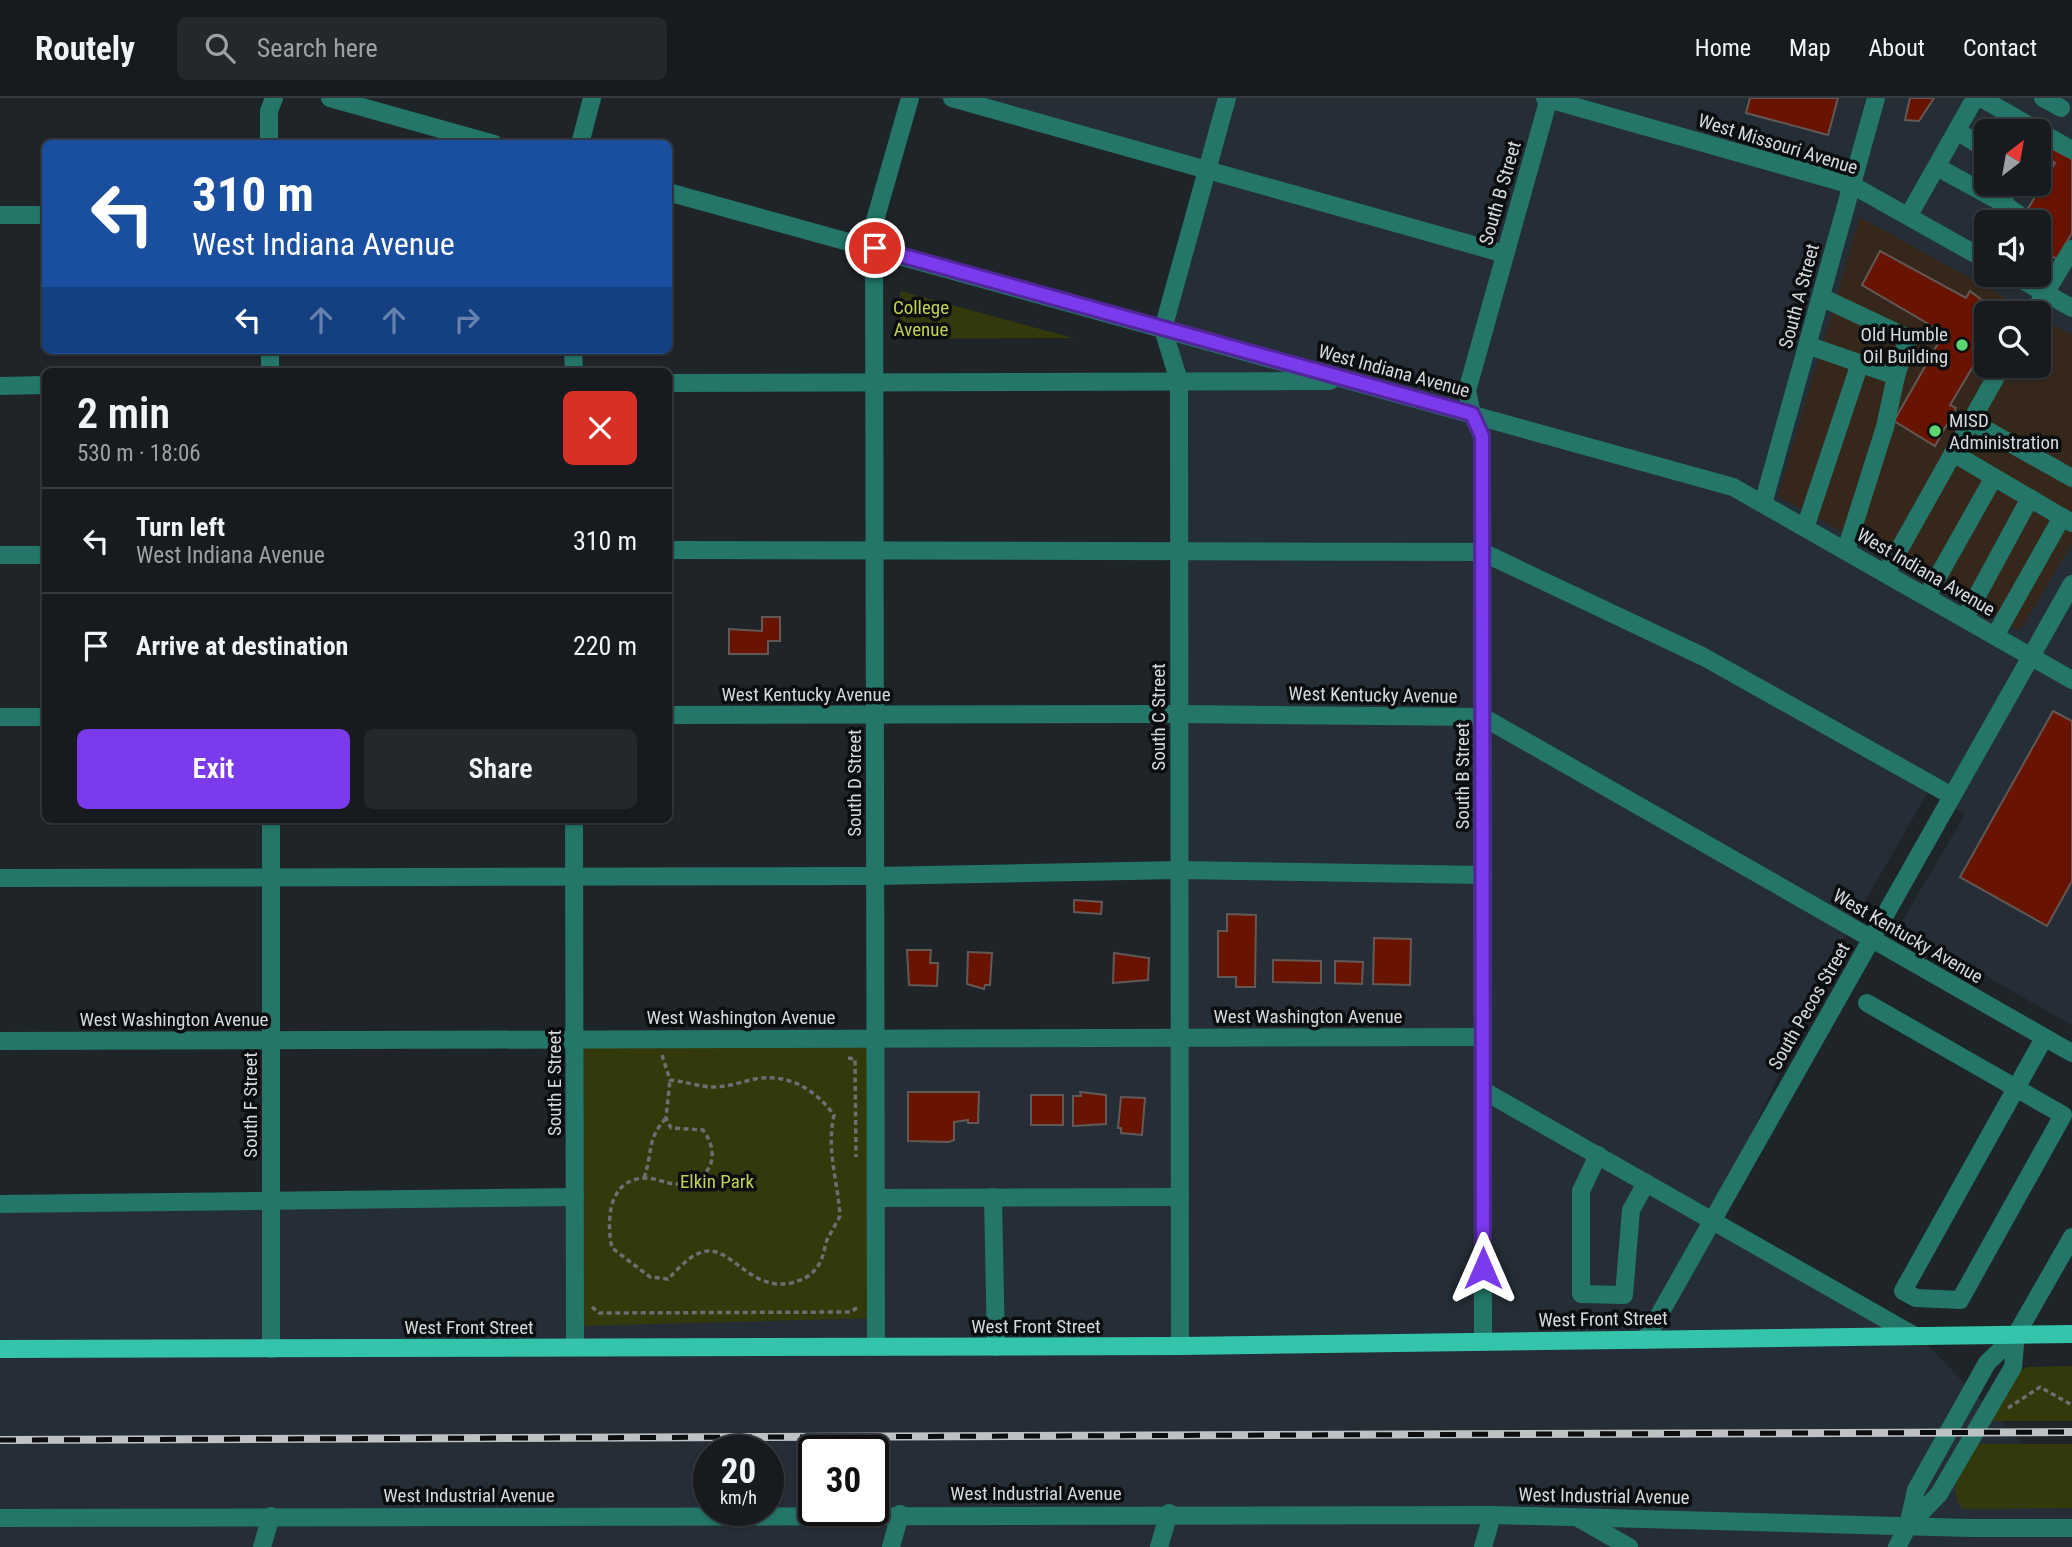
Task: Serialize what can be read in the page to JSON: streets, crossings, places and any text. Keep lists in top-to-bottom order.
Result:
{
  "streets": {
    "main road": ["West Front Street"],
    "street": [
      "West Missouri Avenue",
      "South B Street",
      "South A Street",
      "West Indiana Avenue",
      "West Kentucky Avenue",
      "South C Street",
      "South D Street",
      "South Pecos Street",
      "West Washington Avenue",
      "South E Street",
      "South F Street",
      "West Industrial Avenue"
    ]
  },
  "crossings": [
    ["West Missouri Avenue", "South B Street"],
    ["West Missouri Avenue", "South A Street"],
    ["South B Street", "West Indiana Avenue"],
    ["South B Street", "West Kentucky Avenue"],
    ["South B Street", "West Washington Avenue"],
    ["South B Street", "West Front Street"],
    ["South A Street", "West Indiana Avenue"],
    ["West Indiana Avenue", "South C Street"],
    ["West Indiana Avenue", "South D Street"],
    ["West Indiana Avenue", "South Pecos Street"],
    ["West Kentucky Avenue", "South C Street"],
    ["West Kentucky Avenue", "South D Street"],
    ["West Kentucky Avenue", "South Pecos Street"],
    ["South C Street", "West Washington Avenue"],
    ["South C Street", "West Front Street"],
    ["South D Street", "West Washington Avenue"],
    ["South D Street", "West Front Street"],
    ["South Pecos Street", "West Front Street"],
    ["West Washington Avenue", "South E Street"],
    ["West Washington Avenue", "South F Street"],
    ["South E Street", "West Front Street"],
    ["South F Street", "West Front Street"]
  ],
  "parks": ["College Avenue", "Elkin Park"],
  "places": ["Old Humble Oil Building", "MISD Administration"],
  "north": "top right",
  "page": {
    "header": "Routely",
    "search": "Search here",
    "nav": [
      "Home",
      "Map",
      "About",
      "Contact"
    ],
    "turn": ["310 m", "West Indiana Avenue"],
    "heading": ["2 min", "530 m · 18:06"],
    "list": [
      {
        "name": "Turn left",
        "note": "West Indiana Avenue",
        "value": "310 m"
      },
      {
        "name": "Arrive at destination",
        "value": "220 m"
      }
    ],
    "buttons": ["Exit", "Share"],
    "speed": "20 km/h",
    "limit": "30"
  }
}
